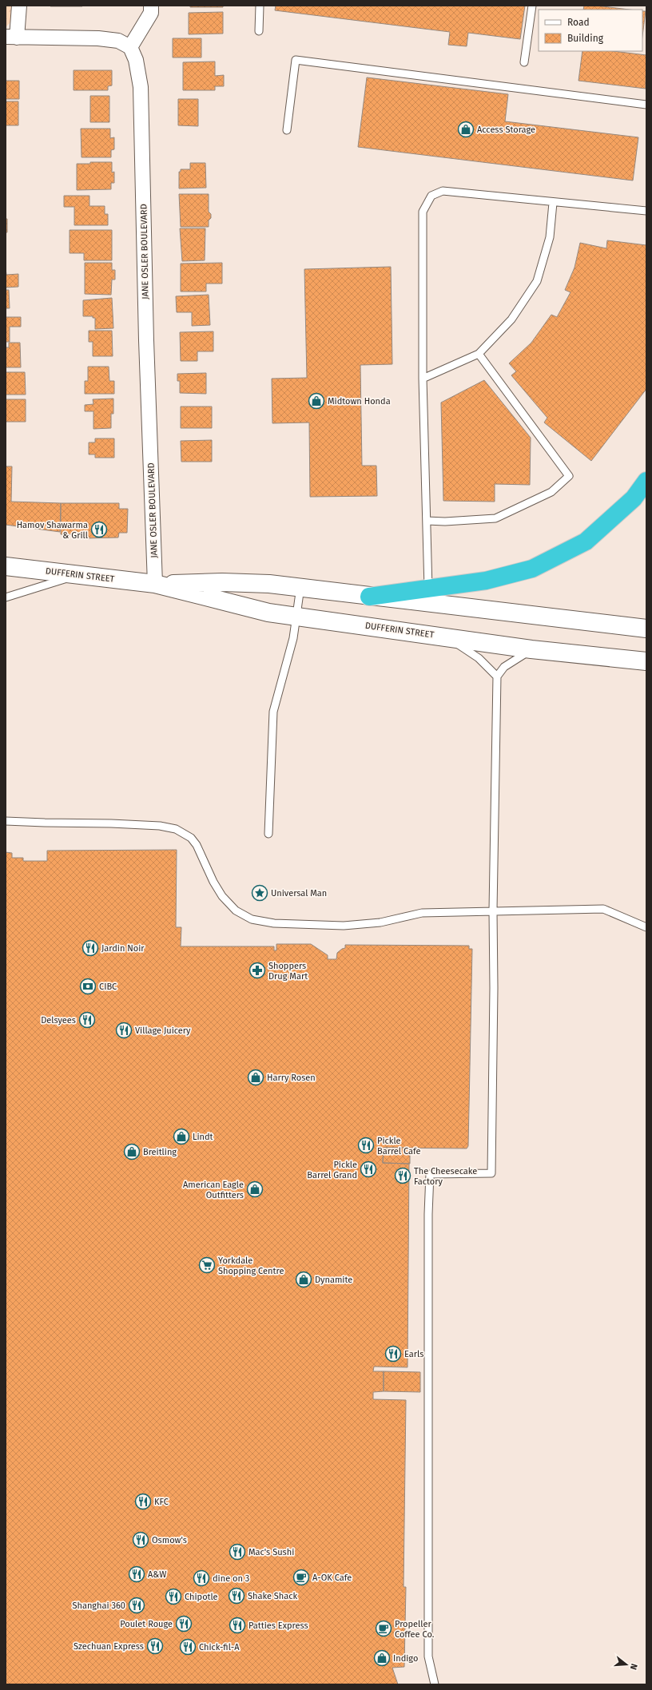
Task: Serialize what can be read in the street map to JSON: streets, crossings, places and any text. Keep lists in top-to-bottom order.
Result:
{
  "streets": {
    "main road": ["DUFFERIN STREET"],
    "street": ["JANE OSLER BOULEVARD"]
  },
  "crossings": [
    ["JANE OSLER BOULEVARD", "DUFFERIN STREET"]
  ],
  "places": {
    "shop": [
      "Access Storage",
      "Midtown Honda",
      "Harry Rosen",
      "Lindt",
      "Breitling",
      "American Eagle Outfitters",
      "Dynamite",
      "Indigo"
    ],
    "restaurant": [
      "Hamov Shawarma & Grill",
      "Jardin Noir",
      "Delsyees",
      "Village Juicery",
      "Pickle Barrel Cafe",
      "Pickle Barrel Grand",
      "The Cheesecake Factory",
      "Earls",
      "KFC",
      "Osmow's",
      "Mac's Sushi",
      "A&W",
      "dine on 3",
      "Shake Shack",
      "Chipotle",
      "Shanghai 360",
      "Poulet Rouge",
      "Patties Express",
      "Szechuan Express",
      "Chick-fil-A"
    ],
    "place": ["Universal Man"],
    "pharmacy": ["Shoppers Drug Mart"],
    "bank": ["CIBC"],
    "supermarket": ["Yorkdale Shopping Centre"],
    "cafe": ["A-OK Cafe", "Propeller Coffee Co."]
  },
  "legend": ["Road", "Building"],
  "north": "right"
}
